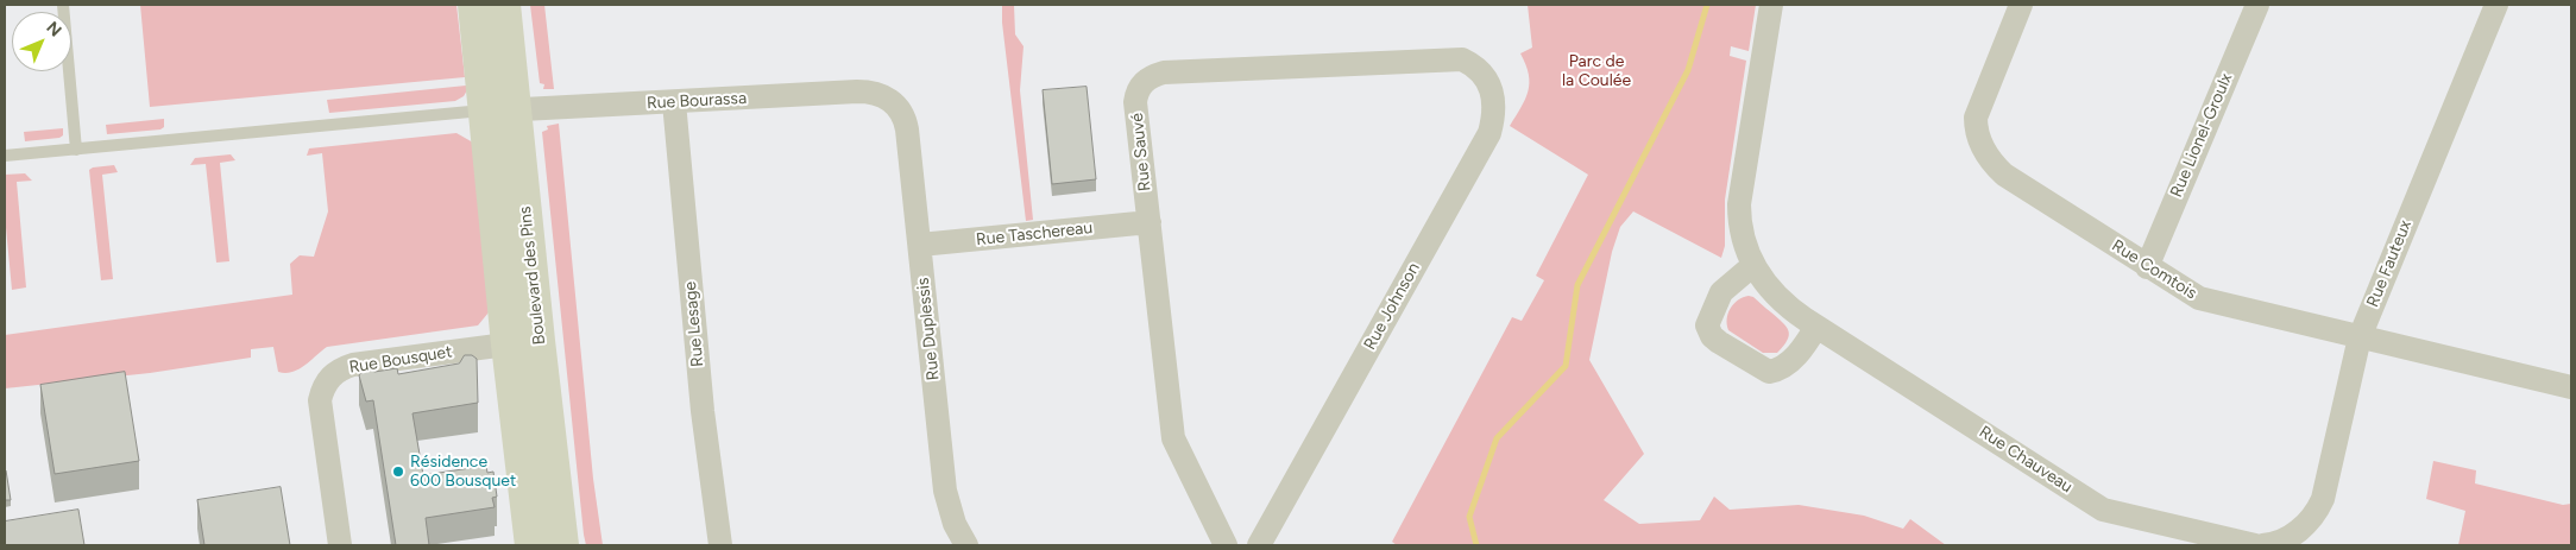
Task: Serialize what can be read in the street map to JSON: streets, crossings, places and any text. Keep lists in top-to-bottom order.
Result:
{
  "streets": {
    "street": [
      "Rue Bourassa",
      "Rue Lionel-Groulx",
      "Rue Sauvé",
      "Rue Taschereau",
      "Rue Fauteux",
      "Rue Comtois",
      "Boulevard des Pins",
      "Rue Johnson",
      "Rue Lesage",
      "Rue Duplessis",
      "Rue Bousquet",
      "Rue Chauveau"
    ]
  },
  "crossings": [
    ["Rue Bourassa", "Boulevard des Pins"],
    ["Rue Bourassa", "Rue Lesage"],
    ["Rue Bourassa", "Rue Duplessis"],
    ["Rue Lionel-Groulx", "Rue Comtois"],
    ["Rue Sauvé", "Rue Taschereau"],
    ["Rue Sauvé", "Rue Johnson"],
    ["Rue Taschereau", "Rue Duplessis"],
    ["Rue Fauteux", "Rue Comtois"],
    ["Boulevard des Pins", "Rue Bousquet"]
  ],
  "parks": ["Parc de la Coulée"],
  "places": ["Résidence 600 Bousquet"],
  "north": "top right"
}
